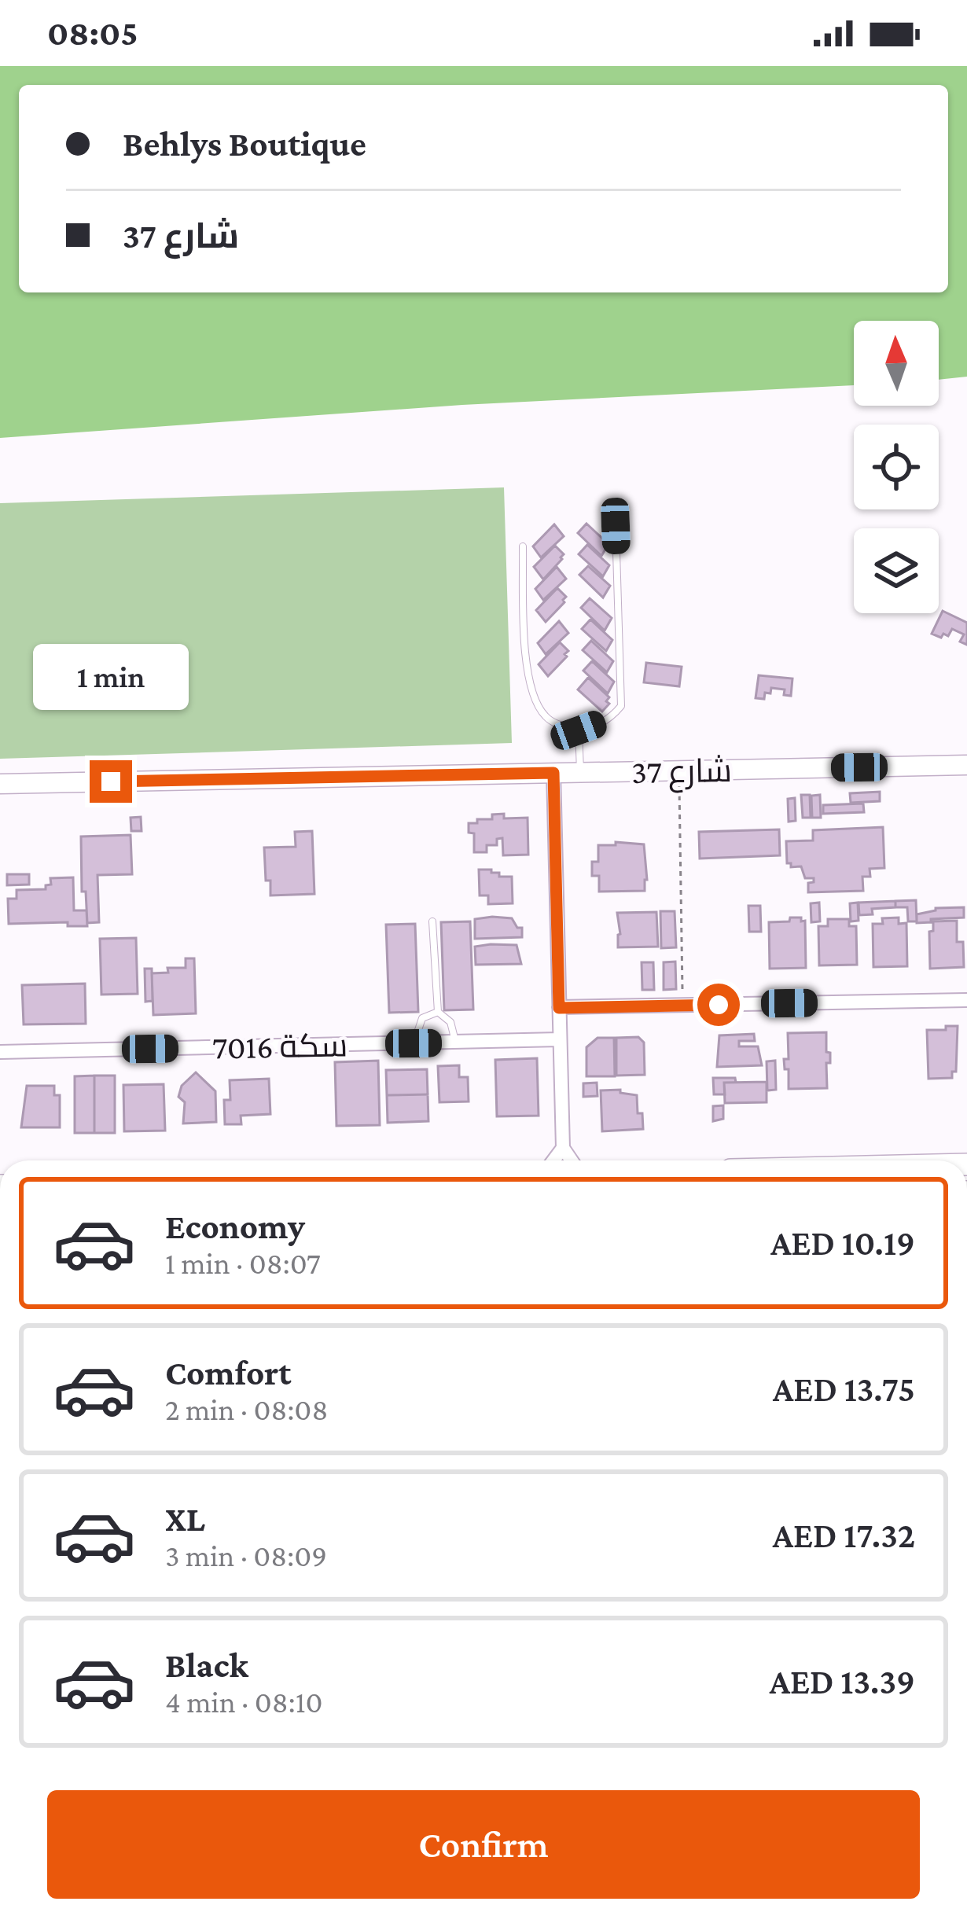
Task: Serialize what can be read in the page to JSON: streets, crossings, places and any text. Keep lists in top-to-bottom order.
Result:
{
  "streets": {
    "street": ["شارع 37", "سكة 7016"]
  },
  "north": "top",
  "page": {
    "status": "08:05",
    "banner": ["Behlys Boutique", "شارع 37"],
    "bubble": "1 min",
    "list": [
      {
        "name": "Economy",
        "note": "1 min · 08:07",
        "value": "AED 10.19"
      },
      {
        "name": "Comfort",
        "note": "2 min · 08:08",
        "value": "AED 13.75"
      },
      {
        "name": "XL",
        "note": "3 min · 08:09",
        "value": "AED 17.32"
      },
      {
        "name": "Black",
        "note": "4 min · 08:10",
        "value": "AED 13.39"
      }
    ],
    "buttons": "Confirm"
  }
}
